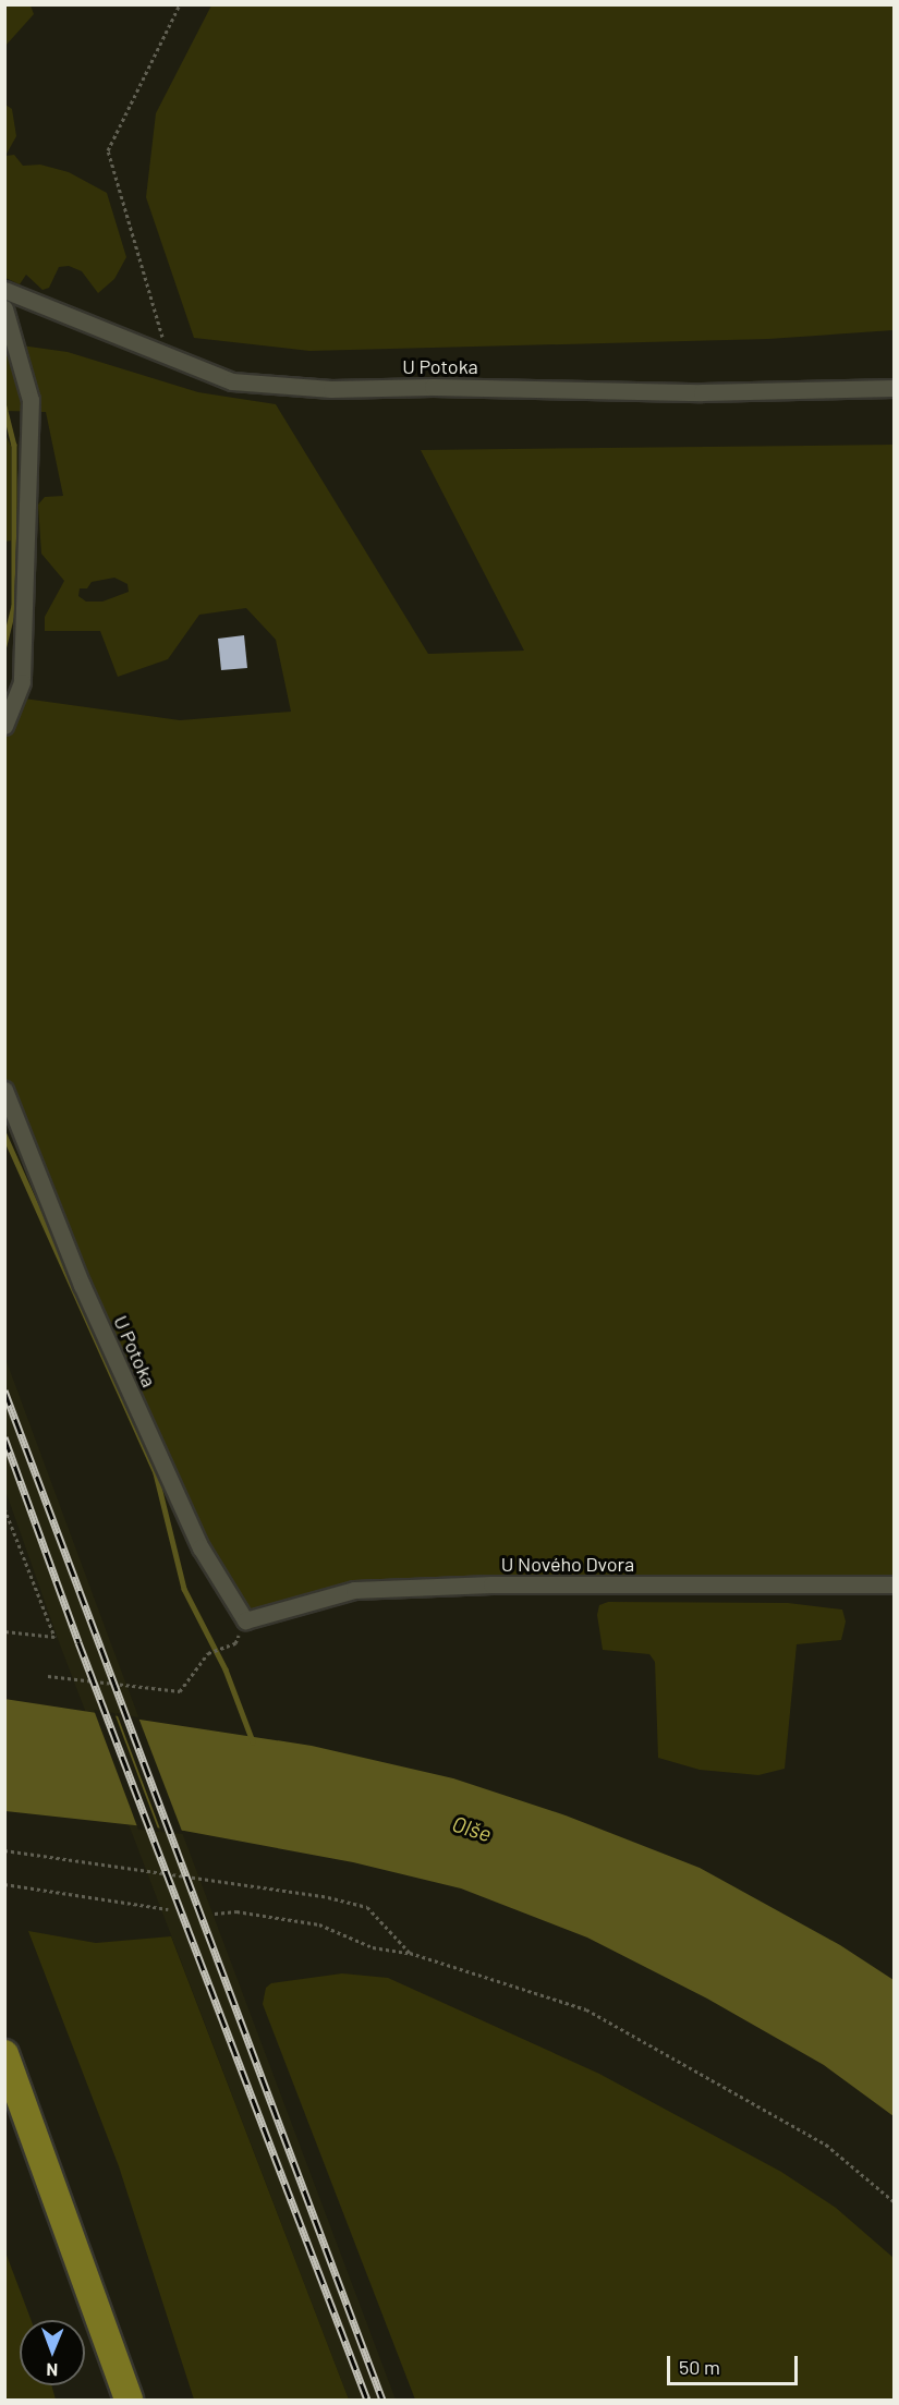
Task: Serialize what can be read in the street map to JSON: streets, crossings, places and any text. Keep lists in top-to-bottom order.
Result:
{
  "streets": {
    "street": ["U Potoka", "U Nového Dvora"]
  },
  "crossings": [
    ["U Potoka", "U Nového Dvora"]
  ],
  "water": ["Olše"],
  "scale_bar": "50 m",
  "north": "bottom"
}
